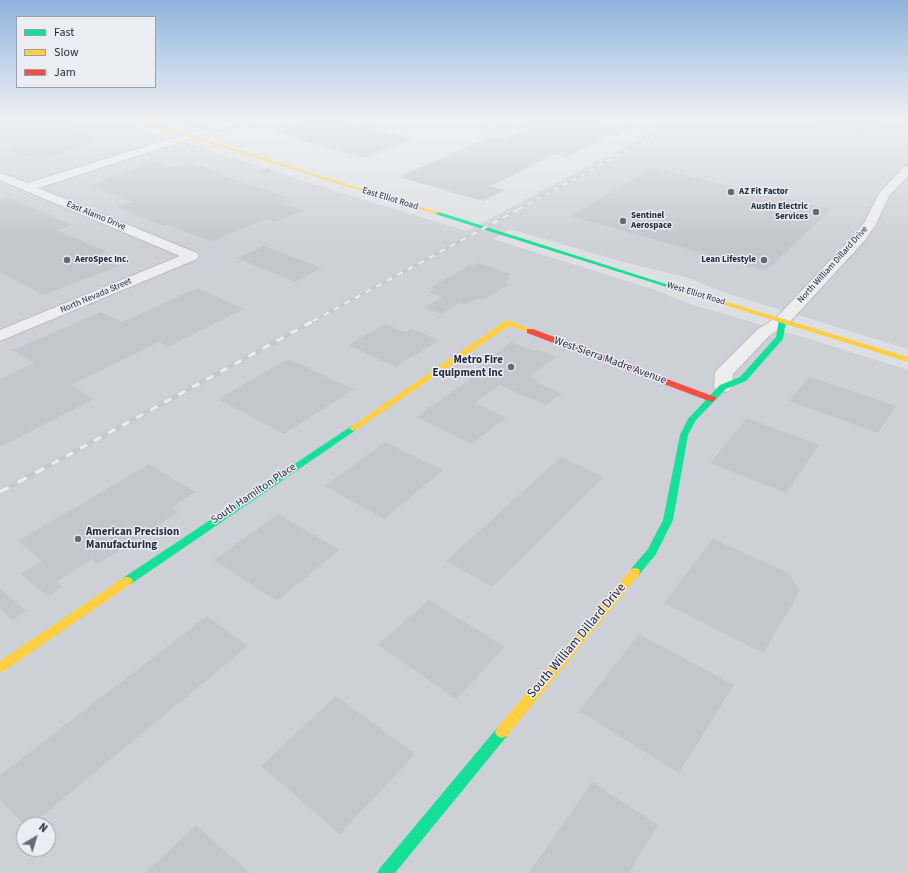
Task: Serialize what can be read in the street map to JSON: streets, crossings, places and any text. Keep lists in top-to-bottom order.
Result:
{
  "streets": {
    "street": [
      "East Elliot Road",
      "East Alamo Drive",
      "North William Dillard Drive",
      "West Elliot Road",
      "North Nevada Street",
      "West Sierra Madre Avenue",
      "South Hamilton Place",
      "South William Dillard Drive"
    ]
  },
  "crossings": [
    ["East Elliot Road", "West Elliot Road"],
    ["East Alamo Drive", "North Nevada Street"],
    ["North William Dillard Drive", "West Elliot Road"],
    ["North William Dillard Drive", "South William Dillard Drive"],
    ["West Elliot Road", "South William Dillard Drive"],
    ["West Sierra Madre Avenue", "South Hamilton Place"],
    ["West Sierra Madre Avenue", "South William Dillard Drive"]
  ],
  "places": [
    "AZ Fit Factor",
    "Austin Electric Services",
    "Sentinel Aerospace",
    "AeroSpec Inc.",
    "Lean Lifestyle",
    "Metro Fire Equipment Inc",
    "American Precision Manufacturing"
  ],
  "legend": ["Fast", "Slow", "Jam"],
  "north": "top right"
}
